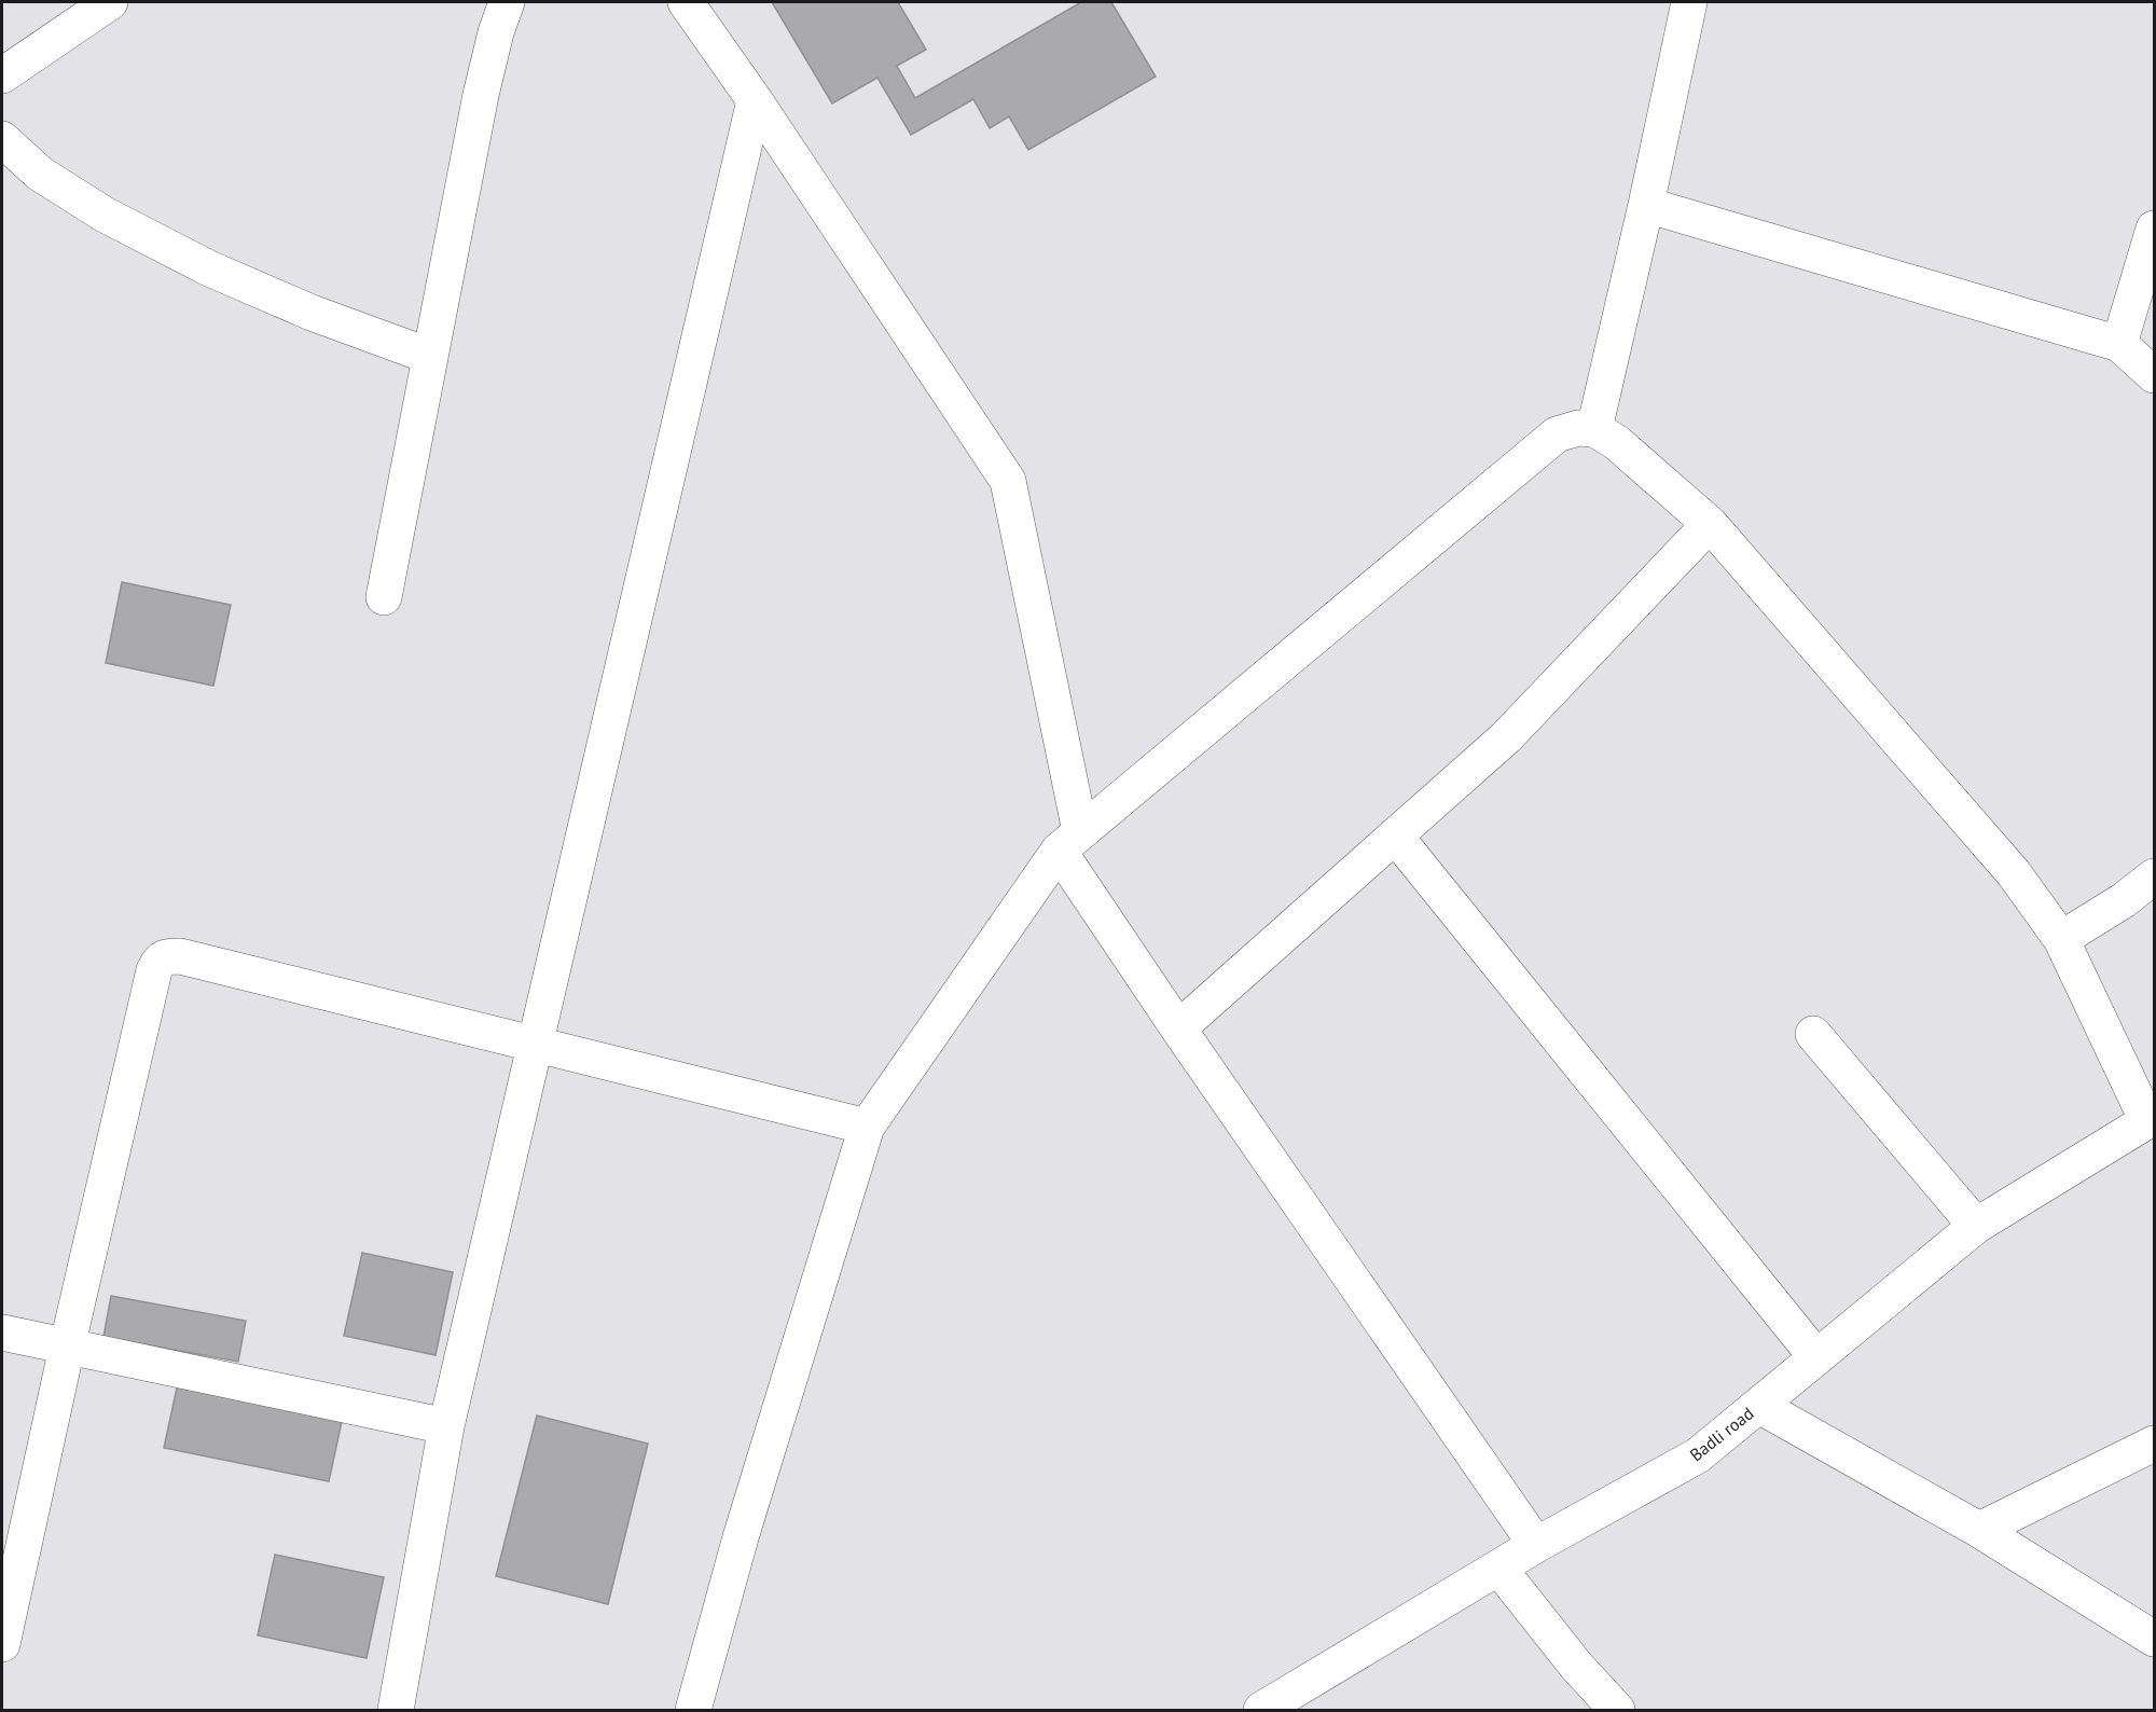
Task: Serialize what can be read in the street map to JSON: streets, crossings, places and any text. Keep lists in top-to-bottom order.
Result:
{
  "streets": {
    "street": ["Badli road"]
  }
}
